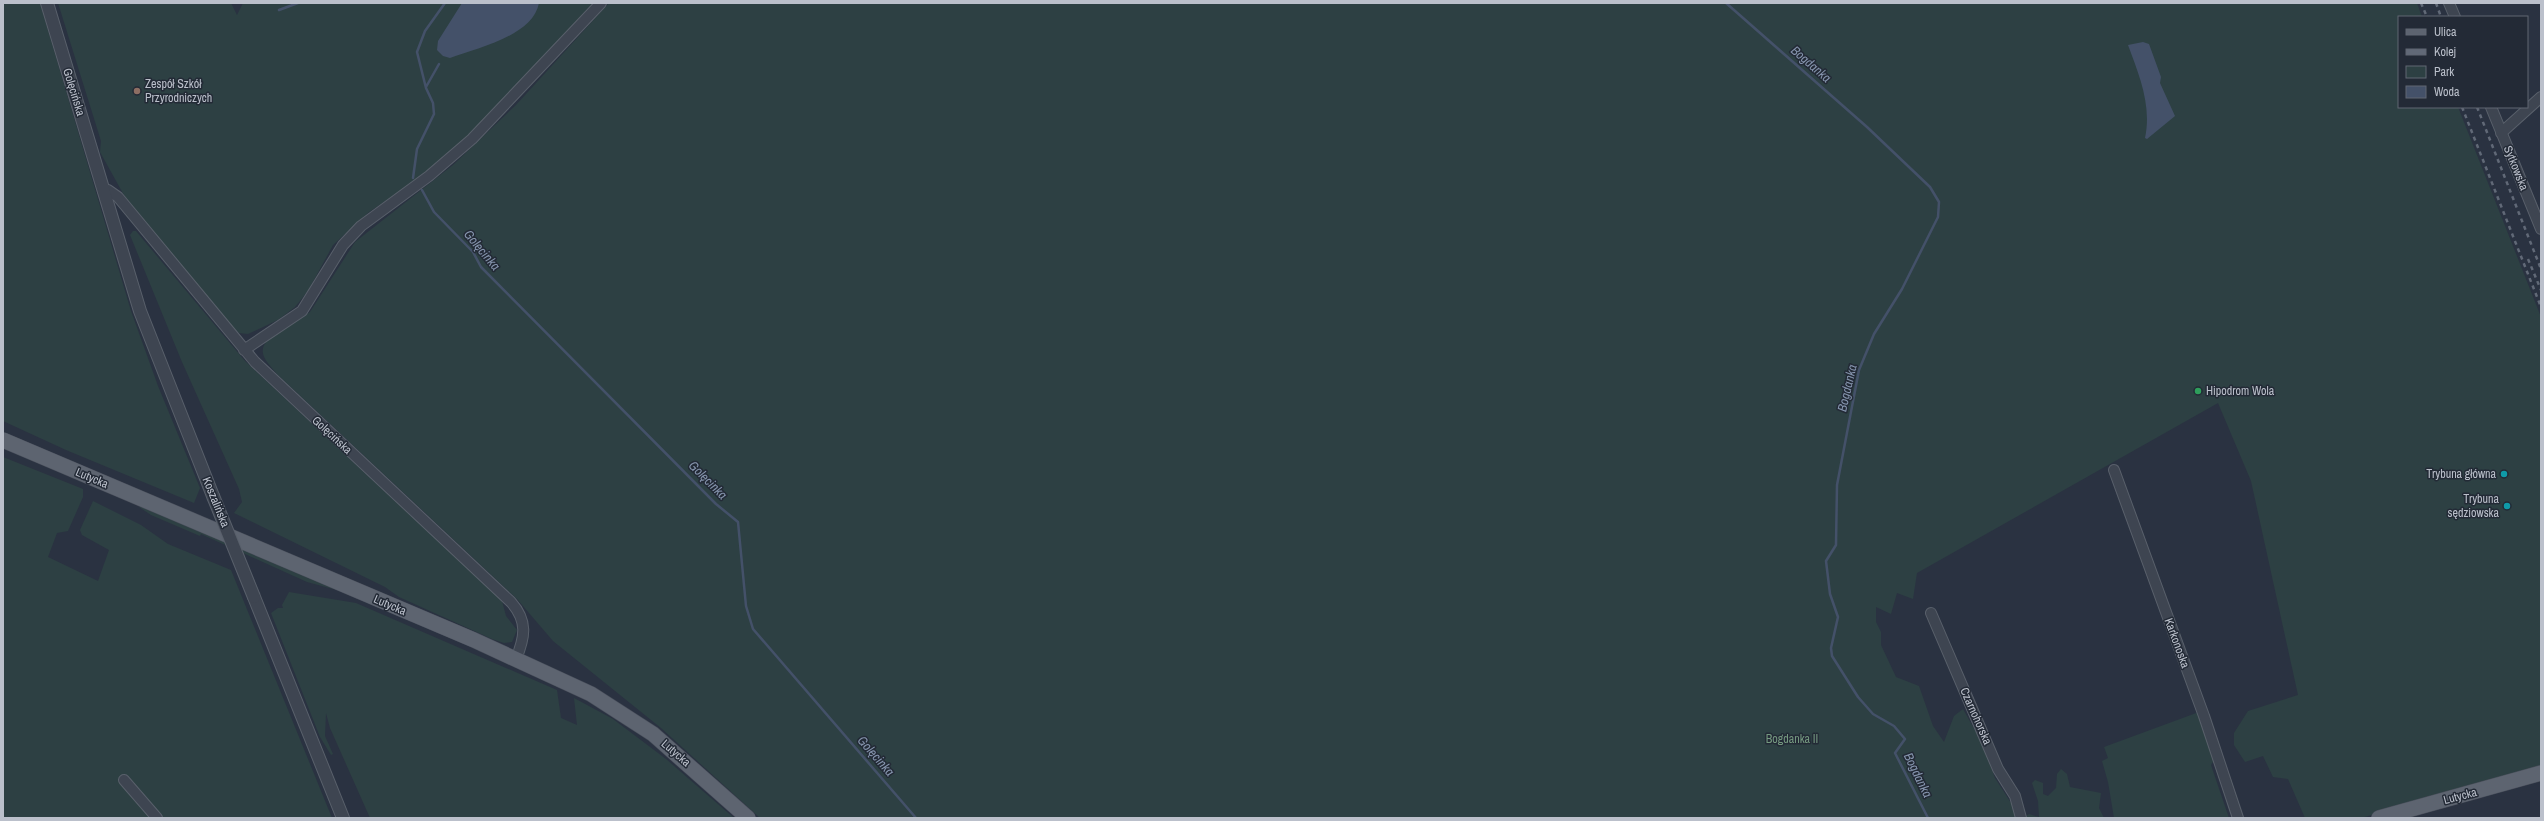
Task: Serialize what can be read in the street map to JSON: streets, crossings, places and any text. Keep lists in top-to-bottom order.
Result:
{
  "streets": {
    "main road": ["Lutycka"],
    "street": [
      "Golęcińska",
      "Sytkowska",
      "Koszalińska",
      "Karkonoska",
      "Czarnohorska"
    ]
  },
  "crossings": [
    ["Golęcińska", "Lutycka"],
    ["Golęcińska", "Koszalińska"]
  ],
  "water": ["Bogdanka", "Golęcinka"],
  "parks": ["Bogdanka II"],
  "places": [
    "Zespół Szkół Przyrodniczych",
    "Hipodrom Wola",
    "Trybuna główna",
    "Trybuna sędziowska"
  ],
  "legend": [
    "Ulica",
    "Kolej",
    "Park",
    "Woda"
  ]
}
